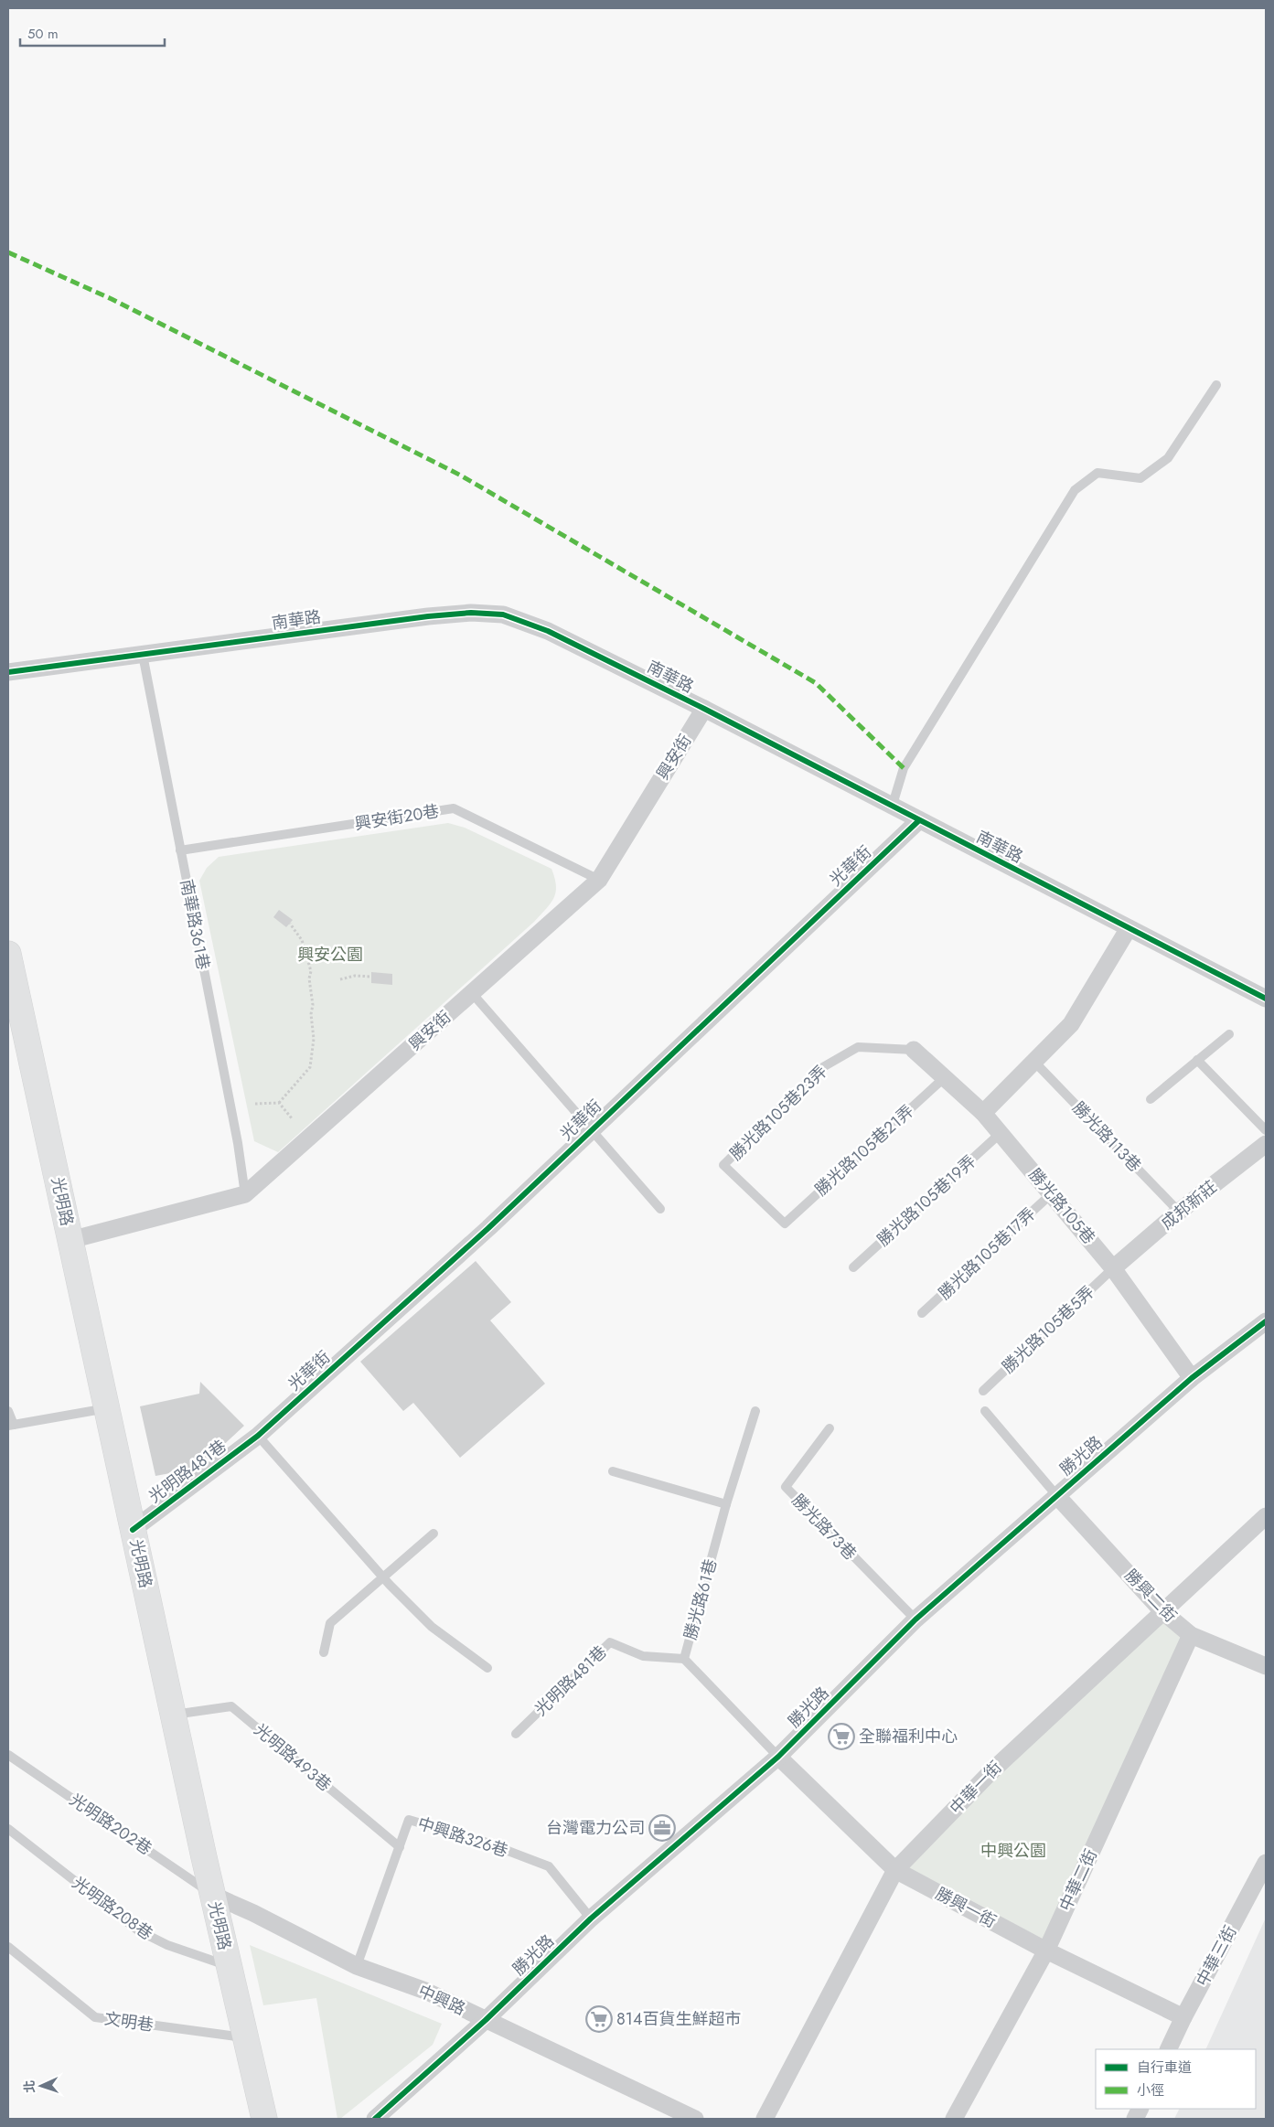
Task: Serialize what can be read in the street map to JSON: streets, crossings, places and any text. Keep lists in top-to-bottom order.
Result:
{
  "streets": {
    "main road": ["光明路"],
    "street": [
      "南華路",
      "興安街",
      "光華街",
      "成邦新莊",
      "勝光路105巷",
      "勝光路",
      "光明路481巷",
      "勝興二街",
      "中華一街",
      "中華二街",
      "勝興一街",
      "中華三街",
      "中興路"
    ],
    "lane": [
      "興安街20巷",
      "南華路361巷",
      "勝光路105巷23弄",
      "勝光路113巷",
      "勝光路105巷21弄",
      "勝光路105巷19弄",
      "勝光路105巷17弄",
      "勝光路105巷5弄",
      "勝光路73巷",
      "勝光路61巷",
      "光明路493巷",
      "光明路202巷",
      "中興路326巷",
      "光明路208巷",
      "文明巷"
    ]
  },
  "crossings": [
    ["南華路", "興安街"],
    ["南華路", "光華街"],
    ["南華路", "南華路361巷"],
    ["興安街", "興安街20巷"],
    ["興安街", "南華路361巷"],
    ["興安街", "光明路"],
    ["興安街20巷", "南華路361巷"],
    ["光華街", "光明路481巷"],
    ["勝光路105巷23弄", "勝光路105巷21弄"],
    ["勝光路105巷23弄", "勝光路105巷"],
    ["勝光路113巷", "成邦新莊"],
    ["勝光路105巷21弄", "勝光路105巷"],
    ["勝光路105巷19弄", "勝光路105巷"],
    ["光明路", "光明路481巷"],
    ["光明路", "光明路493巷"],
    ["光明路", "光明路202巷"],
    ["光明路", "光明路208巷"],
    ["光明路", "中興路"],
    ["光明路", "文明巷"],
    ["成邦新莊", "勝光路105巷"],
    ["成邦新莊", "勝光路105巷5弄"],
    ["勝光路105巷", "勝光路105巷17弄"],
    ["勝光路105巷", "勝光路105巷5弄"],
    ["勝光路105巷", "勝光路"],
    ["勝光路", "勝光路73巷"],
    ["勝光路", "勝興二街"],
    ["勝光路", "勝光路61巷"],
    ["勝光路", "中興路326巷"],
    ["勝光路", "勝興一街"],
    ["勝光路", "中興路"],
    ["光明路481巷", "勝光路61巷"],
    ["勝興二街", "中華一街"],
    ["勝興二街", "中華二街"],
    ["勝光路61巷", "勝興一街"],
    ["光明路493巷", "中興路326巷"],
    ["中華一街", "勝興一街"],
    ["光明路202巷", "中興路"],
    ["中興路326巷", "中興路"],
    ["中華二街", "勝興一街"],
    ["勝興一街", "中華三街"]
  ],
  "parks": ["興安公園", "中興公園"],
  "places": {
    "supermarket": ["全聯福利中心", "814百貨生鮮超市"],
    "office": ["台灣電力公司"]
  },
  "legend": ["自行車道", "小徑"],
  "scale_bar": "50 m",
  "north": "left"
}
